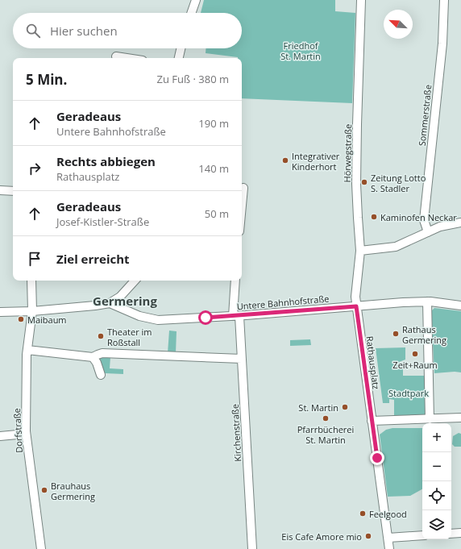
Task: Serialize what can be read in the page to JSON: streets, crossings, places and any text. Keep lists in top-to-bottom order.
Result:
{
  "streets": {
    "street": [
      "Sommerstraße",
      "Hörwegstraße",
      "Untere Bahnhofstraße",
      "Rathausplatz",
      "Dorfstraße",
      "Kirchenstraße"
    ]
  },
  "crossings": [
    ["Hörwegstraße", "Untere Bahnhofstraße"],
    ["Hörwegstraße", "Rathausplatz"],
    ["Untere Bahnhofstraße", "Rathausplatz"],
    ["Untere Bahnhofstraße", "Kirchenstraße"]
  ],
  "districts": ["Germering"],
  "parks": ["Friedhof St. Martin", "Stadtpark"],
  "places": [
    "Integrativer Kinderhort",
    "Zeitung Lotto S. Stadler",
    "Kaminofen Neckar",
    "Maibaum",
    "Rathaus Germering",
    "Theater im Roßstall",
    "Zeit+Raum",
    "St. Martin",
    "Pfarrbücherei St. Martin",
    "Brauhaus Germering",
    "Feelgood",
    "Eis Cafe Amore mio"
  ],
  "north": "top left",
  "page": {
    "search": "Hier suchen",
    "heading": ["5 Min.", "Zu Fuß · 380 m"],
    "list": [
      ["Geradeaus", "Untere Bahnhofstraße", "190 m"],
      ["Rechts abbiegen", "Rathausplatz", "140 m"],
      ["Geradeaus", "Josef-Kistler-Straße", "50 m"],
      "Ziel erreicht"
    ],
    "map_buttons": ["+", "−"]
  }
}
